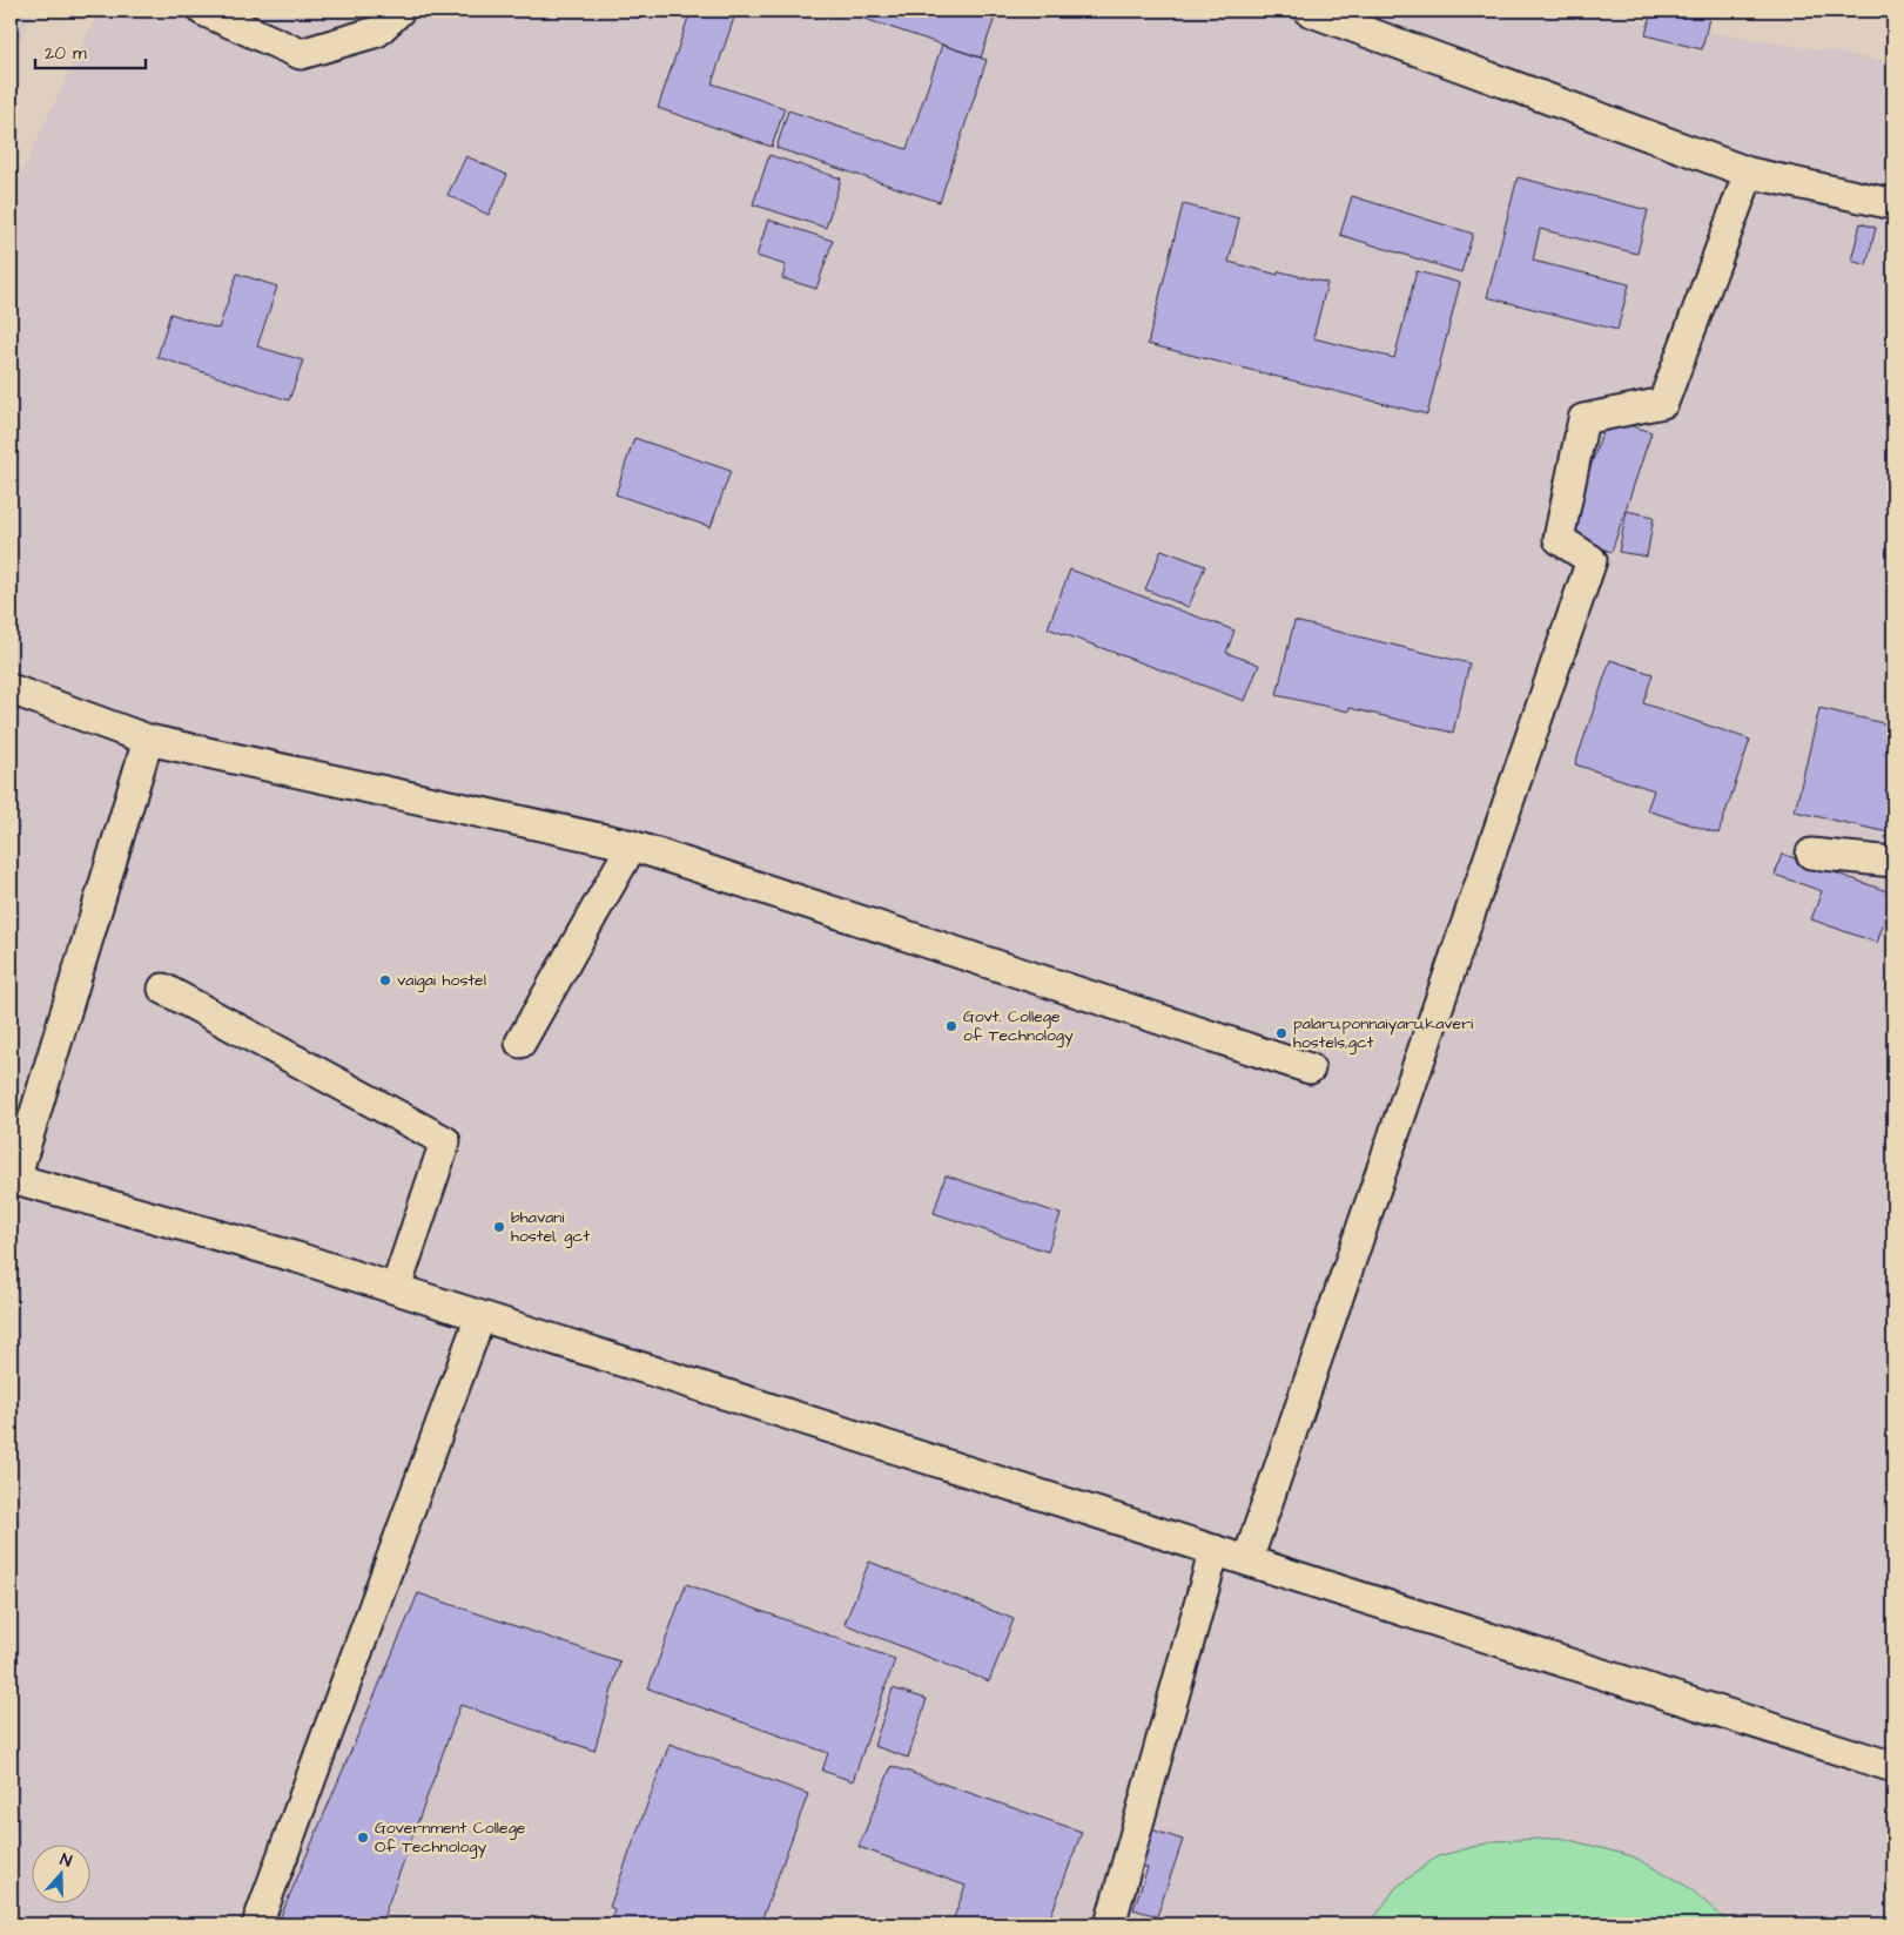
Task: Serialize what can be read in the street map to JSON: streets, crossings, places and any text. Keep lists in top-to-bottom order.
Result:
{
  "places": [
    "vaigai hostel",
    "Govt. College of Technology",
    "palaru,ponnaiyaru,kaveri hostels,gct",
    "bhavani hostel, gct",
    "Government College Of Technology"
  ],
  "scale_bar": "20 m",
  "north": "top"
}
